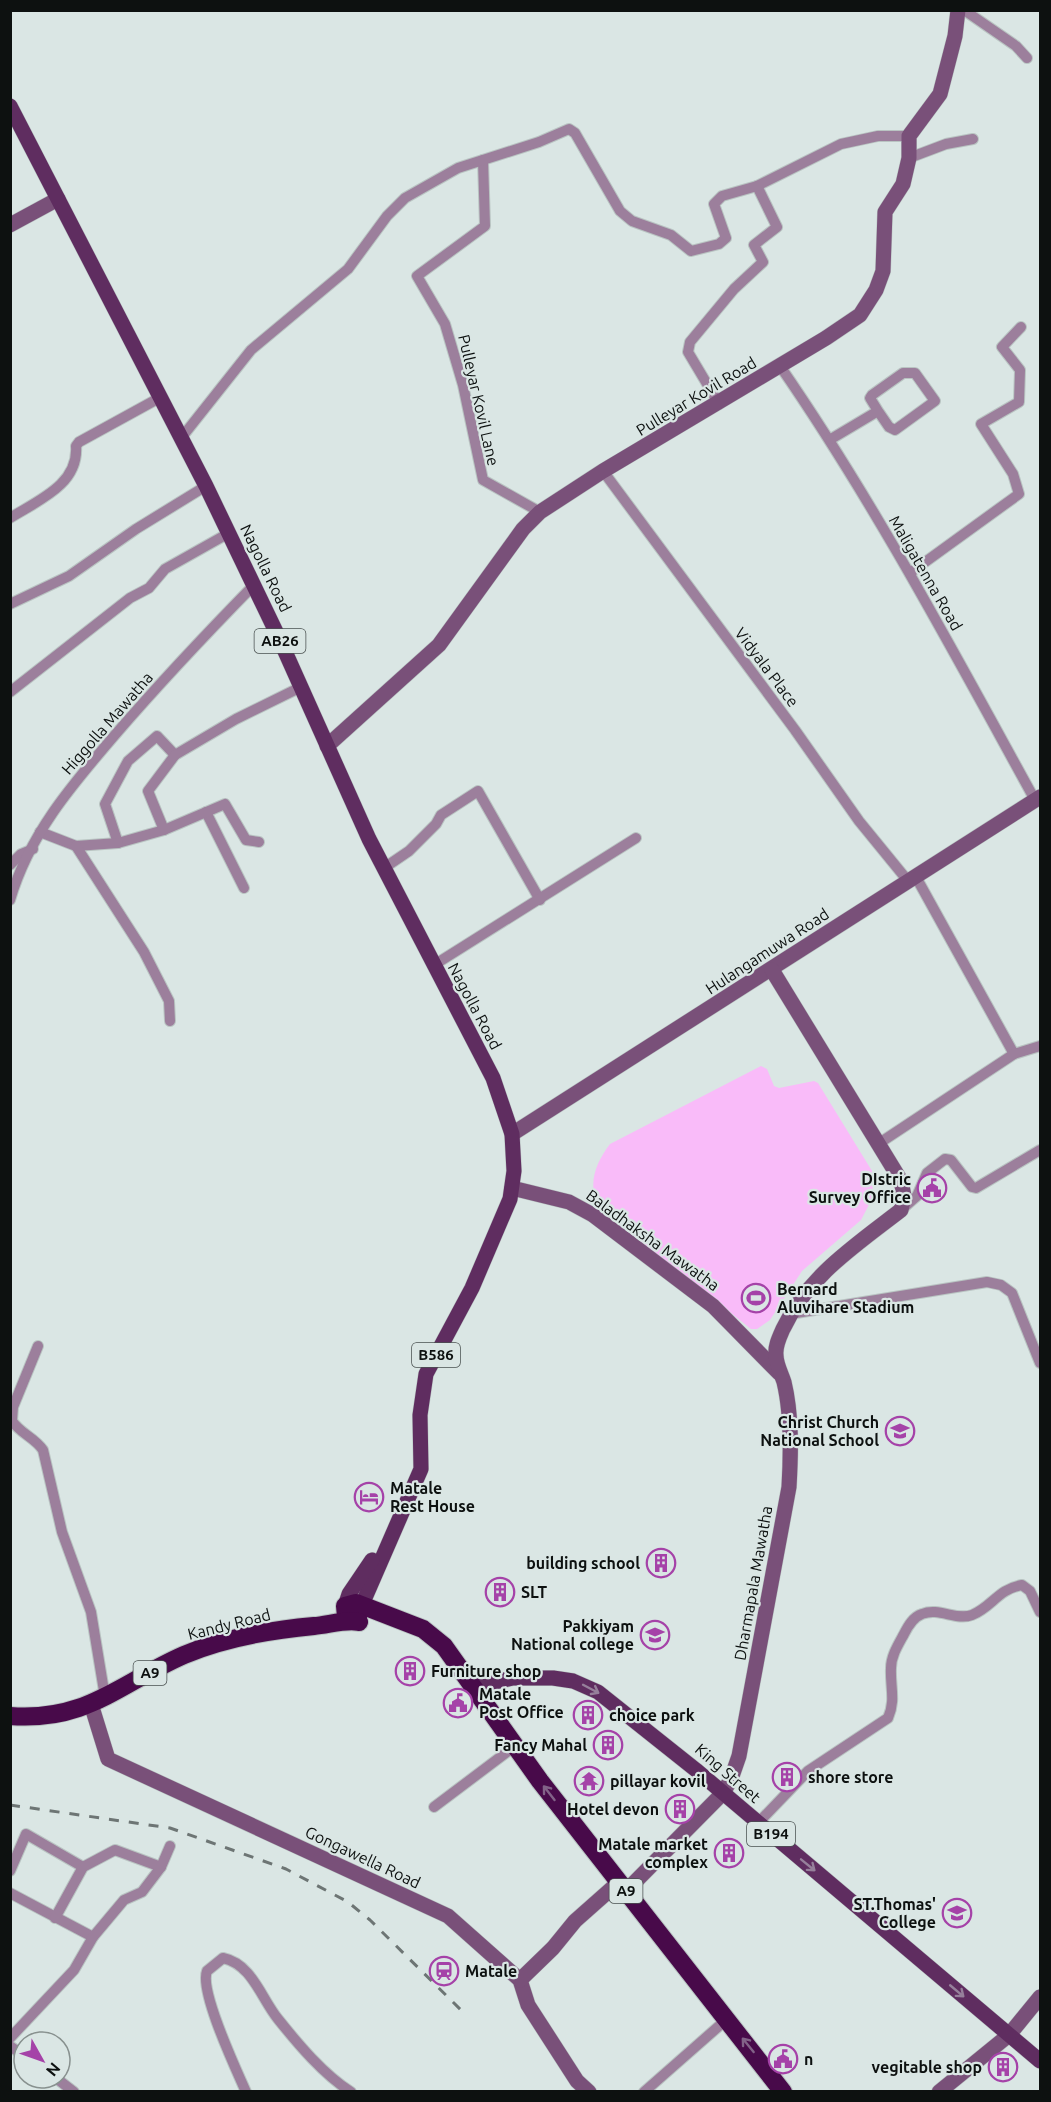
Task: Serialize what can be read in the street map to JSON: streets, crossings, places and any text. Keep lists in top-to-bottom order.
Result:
{
  "streets": {
    "highway": ["Kandy Road", "A9"],
    "main road": [
      "Nagolla Road",
      "AB26",
      "B586",
      "King Street",
      "B194"
    ],
    "street": [
      "Pulleyar Kovil Road",
      "Pulleyar Kovil Lane",
      "Maligatenna Road",
      "Vidyala Place",
      "Higgolla Mawatha",
      "Hulangamuwa Road",
      "Baladhaksha Mawatha",
      "Dharmapala Mawatha",
      "Gongawella Road"
    ]
  },
  "crossings": [
    ["Pulleyar Kovil Road", "Pulleyar Kovil Lane"],
    ["Pulleyar Kovil Road", "Nagolla Road"],
    ["Pulleyar Kovil Road", "Maligatenna Road"],
    ["Pulleyar Kovil Road", "Vidyala Place"],
    ["Nagolla Road", "Higgolla Mawatha"],
    ["Nagolla Road", "Hulangamuwa Road"],
    ["Nagolla Road", "Baladhaksha Mawatha"],
    ["Nagolla Road", "B586"],
    ["Maligatenna Road", "Hulangamuwa Road"],
    ["Vidyala Place", "Hulangamuwa Road"],
    ["Baladhaksha Mawatha", "B586"],
    ["Baladhaksha Mawatha", "Dharmapala Mawatha"],
    ["B586", "Kandy Road"],
    ["Dharmapala Mawatha", "King Street"],
    ["Kandy Road", "A9"],
    ["Kandy Road", "King Street"],
    ["Kandy Road", "Gongawella Road"],
    ["A9", "King Street"]
  ],
  "one_way": ["King Street"],
  "places": {
    "public building": ["DIstric Survey Office", "Matale Post Office", "n"],
    "sports": ["Bernard Aluvihare Stadium"],
    "school or university": ["Christ Church National School", "Pakkiyam National college", "ST.Thomas' College"],
    "hotel": ["Matale Rest House"],
    "building": [
      "building school",
      "SLT",
      "Furniture shop",
      "choice park",
      "Fancy Mahal",
      "shore store",
      "Hotel devon",
      "Matale market complex",
      "vegitable shop"
    ],
    "temple": ["pillayar kovil"],
    "station": ["Matale"]
  },
  "north": "bottom right"
}
